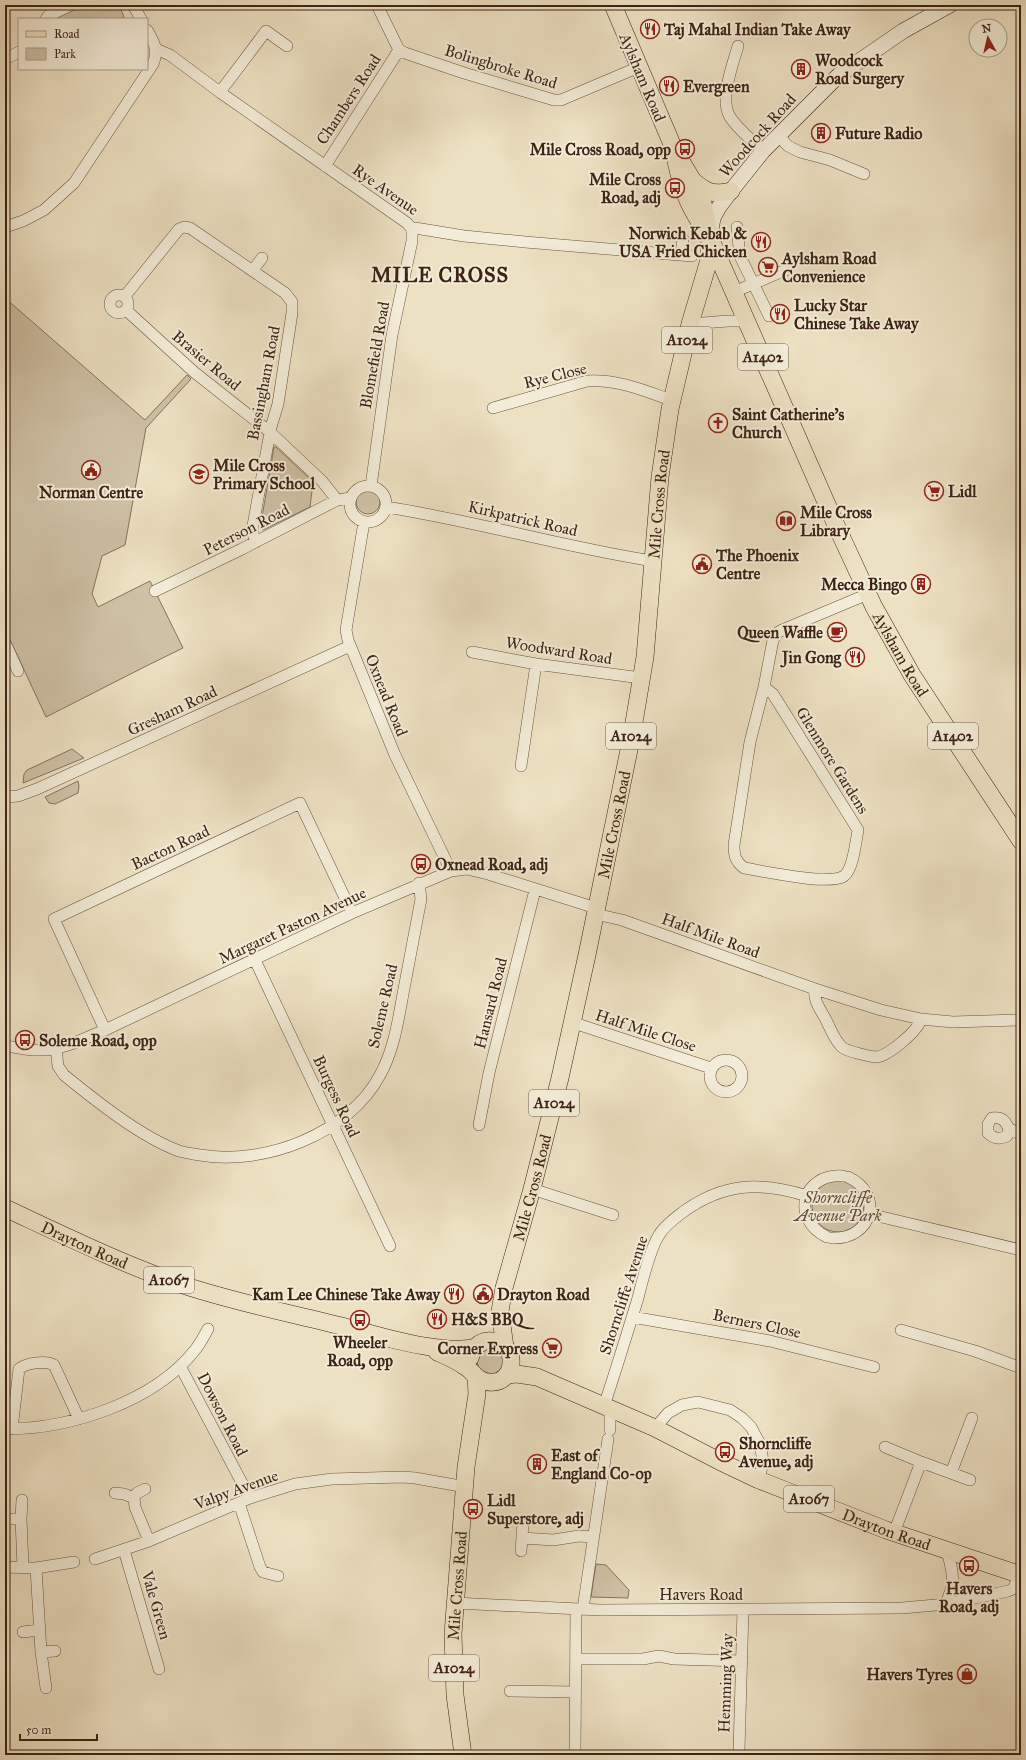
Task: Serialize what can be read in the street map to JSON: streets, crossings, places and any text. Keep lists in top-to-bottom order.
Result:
{
  "streets": {
    "main road": [
      "Aylsham Road",
      "A1024",
      "A1402",
      "Mile Cross Road",
      "Drayton Road",
      "A1067"
    ],
    "street": [
      "Bolingbroke Road",
      "Chambers Road",
      "Woodcock Road",
      "Rye Avenue",
      "Blomefield Road",
      "Brasier Road",
      "Rye Close",
      "Bassingham Road",
      "Kirkpatrick Road",
      "Peterson Road",
      "Woodward Road",
      "Oxnead Road",
      "Gresham Road",
      "Glenmore Gardens",
      "Bacton Road",
      "Margaret Paston Avenue",
      "Half Mile Road",
      "Hansard Road",
      "Soleme Road",
      "Half Mile Close",
      "Burgess Road",
      "Shorncliffe Avenue",
      "Berners Close",
      "Dowson Road",
      "Valpy Avenue",
      "Havers Road",
      "Vale Green",
      "Hemming Way"
    ]
  },
  "crossings": [
    ["Bolingbroke Road", "Aylsham Road"],
    ["Bolingbroke Road", "Chambers Road"],
    ["Aylsham Road", "Woodcock Road"],
    ["Aylsham Road", "A1402"],
    ["Aylsham Road", "Mile Cross Road"],
    ["Aylsham Road", "Glenmore Gardens"],
    ["Chambers Road", "Rye Avenue"],
    ["Woodcock Road", "A1402"],
    ["Woodcock Road", "Mile Cross Road"],
    ["Rye Avenue", "Blomefield Road"],
    ["Blomefield Road", "Kirkpatrick Road"],
    ["Blomefield Road", "Peterson Road"],
    ["Blomefield Road", "Oxnead Road"],
    ["Brasier Road", "Bassingham Road"],
    ["Brasier Road", "Peterson Road"],
    ["Rye Close", "Mile Cross Road"],
    ["Bassingham Road", "Peterson Road"],
    ["Mile Cross Road", "Kirkpatrick Road"],
    ["Mile Cross Road", "Woodward Road"],
    ["Mile Cross Road", "Margaret Paston Avenue"],
    ["Mile Cross Road", "Half Mile Road"],
    ["Mile Cross Road", "Half Mile Close"],
    ["Mile Cross Road", "Drayton Road"],
    ["Mile Cross Road", "Valpy Avenue"],
    ["Mile Cross Road", "Havers Road"],
    ["Kirkpatrick Road", "Peterson Road"],
    ["Kirkpatrick Road", "Oxnead Road"],
    ["Peterson Road", "Oxnead Road"],
    ["Oxnead Road", "Gresham Road"],
    ["Oxnead Road", "Margaret Paston Avenue"],
    ["Bacton Road", "Margaret Paston Avenue"],
    ["Margaret Paston Avenue", "Half Mile Road"],
    ["Margaret Paston Avenue", "Hansard Road"],
    ["Margaret Paston Avenue", "Soleme Road"],
    ["Margaret Paston Avenue", "Burgess Road"],
    ["Soleme Road", "Burgess Road"],
    ["Drayton Road", "Shorncliffe Avenue"],
    ["Drayton Road", "Havers Road"],
    ["Shorncliffe Avenue", "Berners Close"],
    ["Shorncliffe Avenue", "Havers Road"],
    ["Dowson Road", "Valpy Avenue"],
    ["Valpy Avenue", "Vale Green"],
    ["Havers Road", "Hemming Way"]
  ],
  "districts": ["MILE CROSS"],
  "parks": ["Shorncliffe Avenue Park"],
  "places": {
    "restaurant": [
      "Taj Mahal Indian Take Away",
      "Evergreen",
      "Norwich Kebab & USA Fried Chicken",
      "Lucky Star Chinese Take Away",
      "Jin Gong",
      "Kam Lee Chinese Take Away",
      "H&S BBQ"
    ],
    "building": [
      "Woodcock Road Surgery",
      "Future Radio",
      "Mecca Bingo",
      "East of England Co-op"
    ],
    "bus stop": [
      "Mile Cross Road, opp",
      "Mile Cross Road, adj",
      "Oxnead Road, adj",
      "Soleme Road, opp",
      "Wheeler Road, opp",
      "Shorncliffe Avenue, adj",
      "Lidl Superstore, adj",
      "Havers Road, adj"
    ],
    "supermarket": ["Aylsham Road Convenience", "Lidl", "Corner Express"],
    "church": ["Saint Catherine's Church"],
    "public building": ["Norman Centre", "The Phoenix Centre", "Drayton Road"],
    "school or university": ["Mile Cross Primary School"],
    "library": ["Mile Cross Library"],
    "cafe": ["Queen Waffle"],
    "shop": ["Havers Tyres"]
  },
  "legend": ["Road", "Park"],
  "scale_bar": "50 m",
  "north": "top"
}
